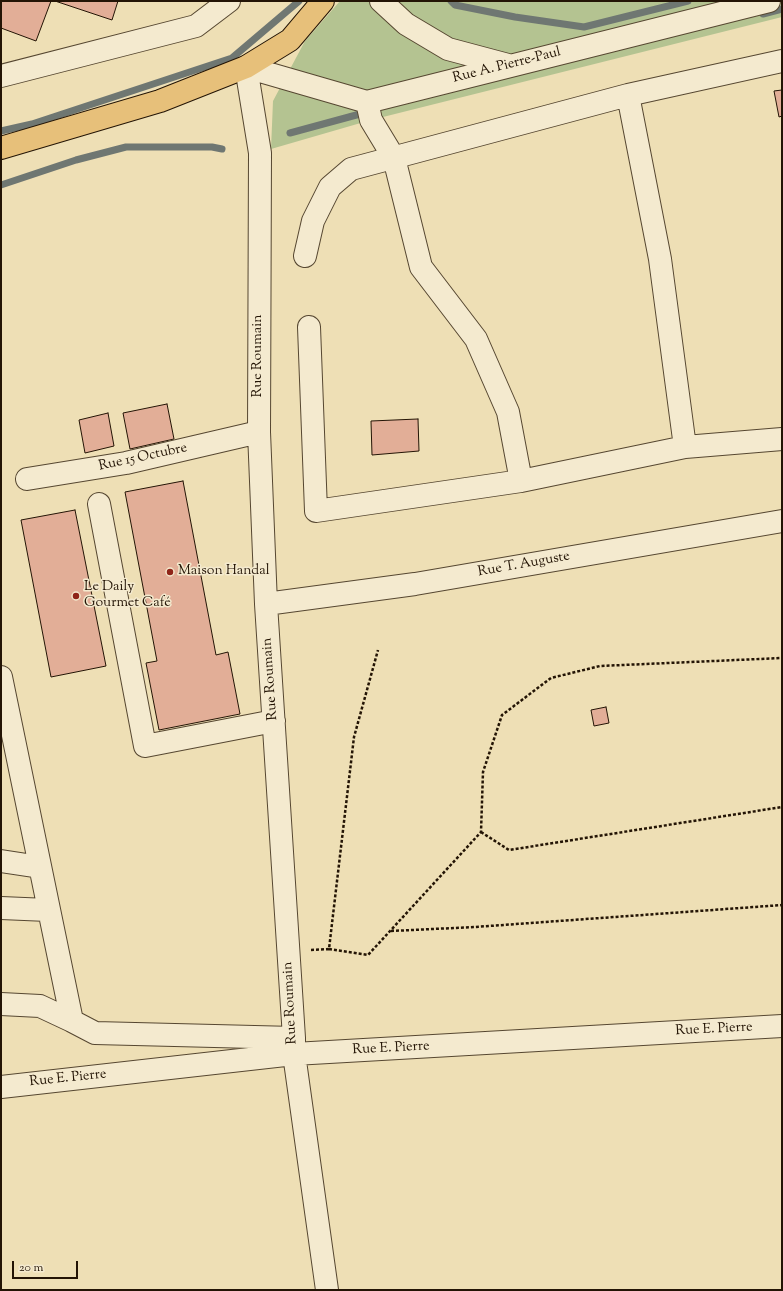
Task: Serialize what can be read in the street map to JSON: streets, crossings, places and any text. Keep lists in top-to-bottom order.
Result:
{
  "streets": {
    "street": [
      "Rue A. Pierre-Paul",
      "Rue Roumain",
      "Rue 15 Octubre",
      "Rue T. Auguste",
      "Rue E. Pierre"
    ]
  },
  "crossings": [
    ["Rue Roumain", "Rue 15 Octubre"],
    ["Rue Roumain", "Rue T. Auguste"],
    ["Rue Roumain", "Rue E. Pierre"]
  ],
  "places": ["Maison Handal", "Le Daily Gourmet Café"],
  "scale_bar": "20 m"
}
